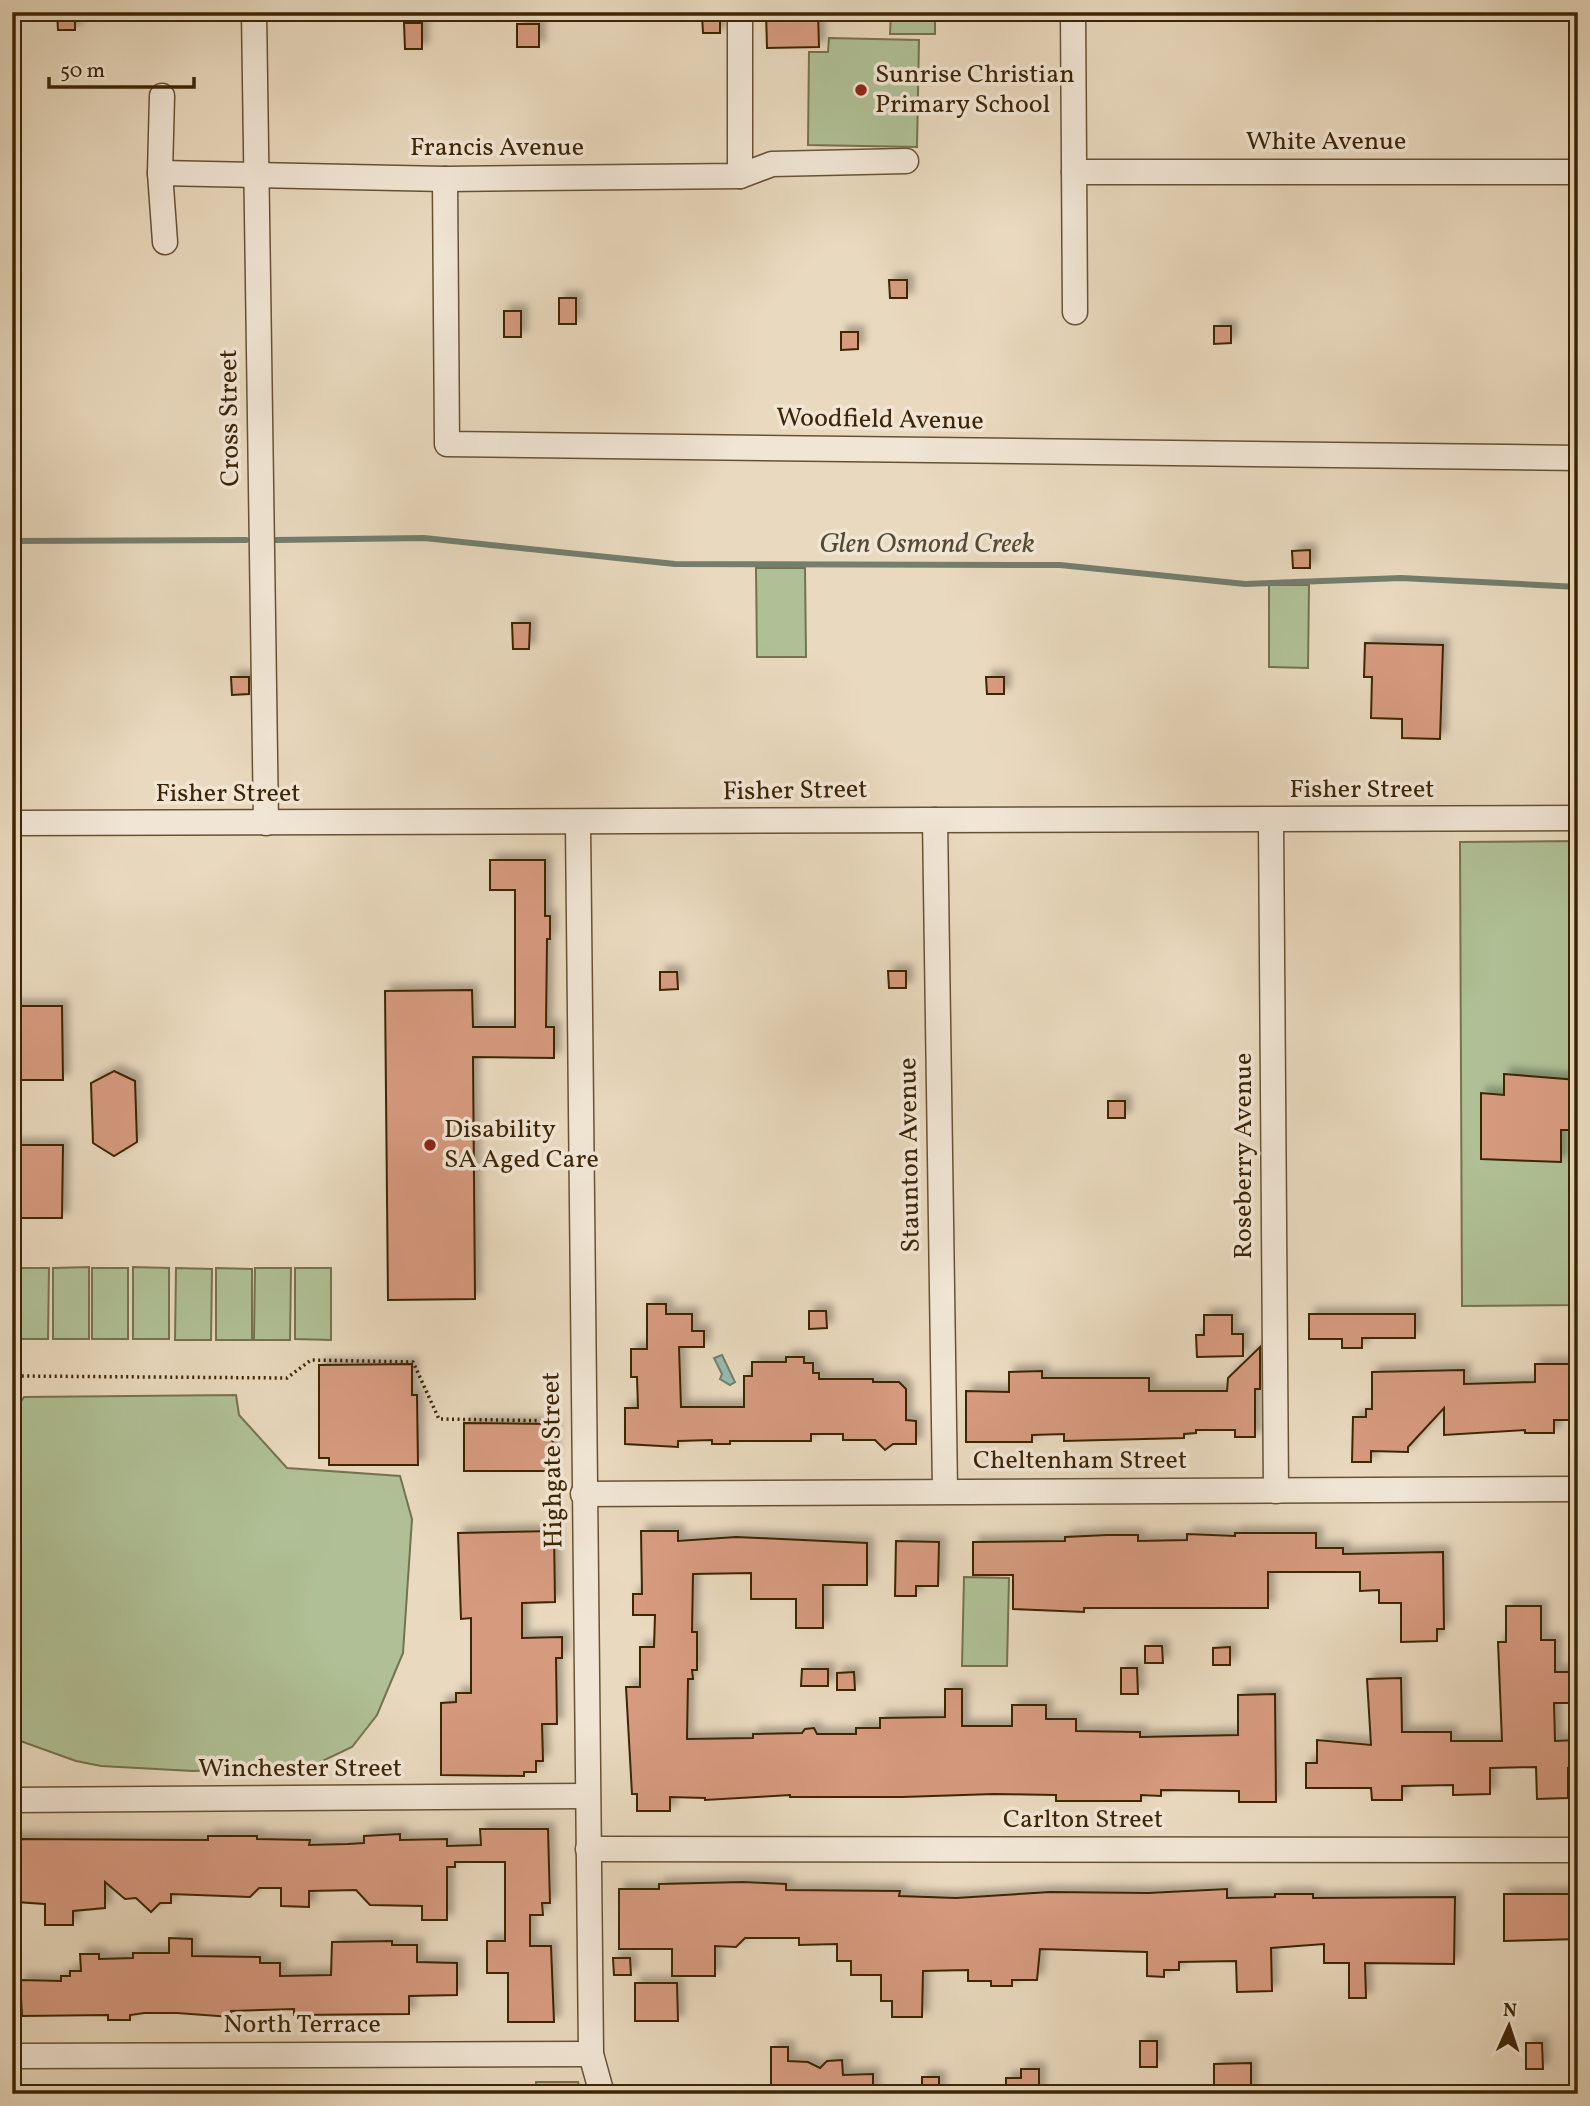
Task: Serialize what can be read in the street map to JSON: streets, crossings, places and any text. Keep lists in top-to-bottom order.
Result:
{
  "streets": {
    "street": [
      "White Avenue",
      "Francis Avenue",
      "Cross Street",
      "Woodfield Avenue",
      "Fisher Street",
      "Staunton Avenue",
      "Roseberry Avenue",
      "Highgate Street",
      "Cheltenham Street",
      "Winchester Street",
      "Carlton Street",
      "North Terrace"
    ]
  },
  "crossings": [
    ["Francis Avenue", "Cross Street"],
    ["Francis Avenue", "Woodfield Avenue"],
    ["Cross Street", "Fisher Street"],
    ["Fisher Street", "Staunton Avenue"],
    ["Fisher Street", "Roseberry Avenue"],
    ["Fisher Street", "Highgate Street"],
    ["Staunton Avenue", "Cheltenham Street"],
    ["Roseberry Avenue", "Cheltenham Street"],
    ["Highgate Street", "Cheltenham Street"],
    ["Highgate Street", "Winchester Street"],
    ["Highgate Street", "Carlton Street"],
    ["Highgate Street", "North Terrace"]
  ],
  "water": ["Glen Osmond Creek"],
  "places": ["Sunrise Christian Primary School", "Disability SA Aged Care"],
  "scale_bar": "50 m",
  "north": "top"
}
